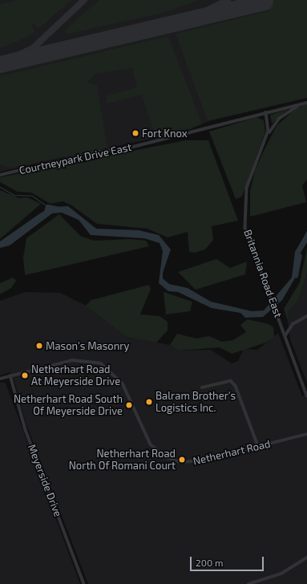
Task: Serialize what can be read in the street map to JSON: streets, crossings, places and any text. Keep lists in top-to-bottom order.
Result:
{
  "streets": {
    "street": [
      "Courtneypark Drive East",
      "Britannia Road East",
      "Netherhart Road",
      "Meyerside Drive"
    ]
  },
  "crossings": [
    ["Courtneypark Drive East", "Britannia Road East"],
    ["Netherhart Road", "Meyerside Drive"]
  ],
  "places": [
    "Fort Knox",
    "Mason's Masonry",
    "Netherhart Road At Meyerside Drive",
    "Balram Brother's Logistics Inc.",
    "Netherhart Road South Of Meyerside Drive",
    "Netherhart Road North Of Romani Court"
  ],
  "scale_bar": "200 m"
}
